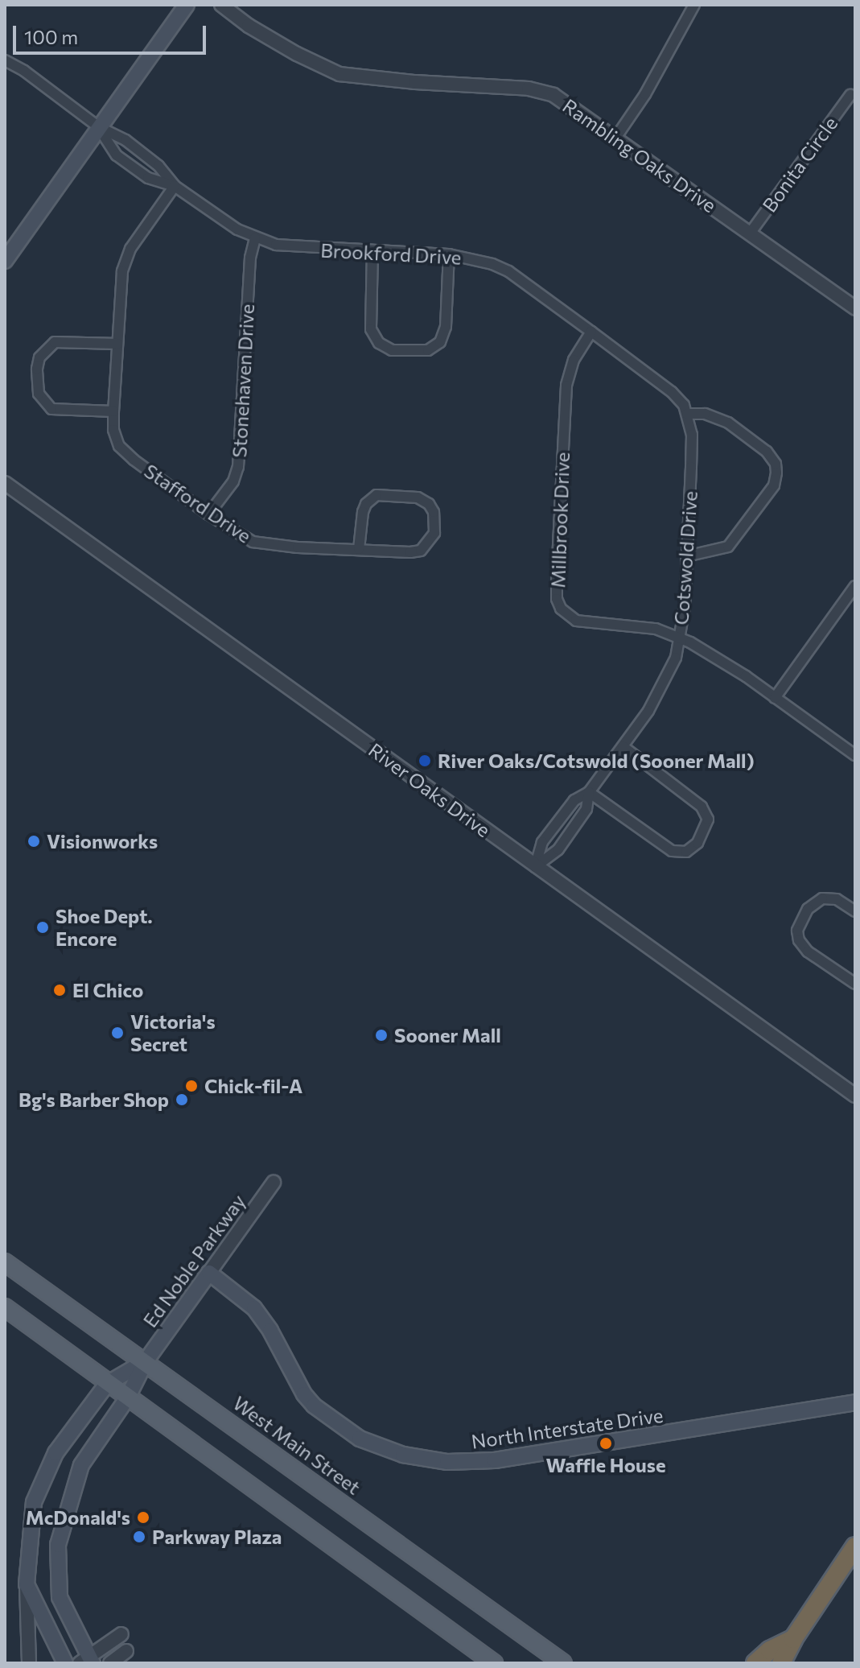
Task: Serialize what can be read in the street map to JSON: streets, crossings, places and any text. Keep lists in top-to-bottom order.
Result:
{
  "streets": {
    "main road": ["Ed Noble Parkway", "North Interstate Drive", "West Main Street"],
    "street": [
      "Rambling Oaks Drive",
      "Bonita Circle",
      "Brookford Drive",
      "Stonehaven Drive",
      "Stafford Drive",
      "Millbrook Drive",
      "Cotswold Drive",
      "River Oaks Drive"
    ]
  },
  "crossings": [
    ["Rambling Oaks Drive", "Bonita Circle"],
    ["Brookford Drive", "Stonehaven Drive"],
    ["Brookford Drive", "Stafford Drive"],
    ["Brookford Drive", "Millbrook Drive"],
    ["Brookford Drive", "Cotswold Drive"],
    ["Stonehaven Drive", "Stafford Drive"],
    ["Millbrook Drive", "Cotswold Drive"],
    ["Cotswold Drive", "River Oaks Drive"],
    ["Ed Noble Parkway", "North Interstate Drive"],
    ["Ed Noble Parkway", "West Main Street"]
  ],
  "places": [
    "River Oaks/Cotswold (Sooner Mall)",
    "Visionworks",
    "Shoe Dept. Encore",
    "El Chico",
    "Victoria's Secret",
    "Sooner Mall",
    "Chick-fil-A",
    "Bg's Barber Shop",
    "Waffle House",
    "McDonald's",
    "Parkway Plaza"
  ],
  "scale_bar": "100 m"
}
